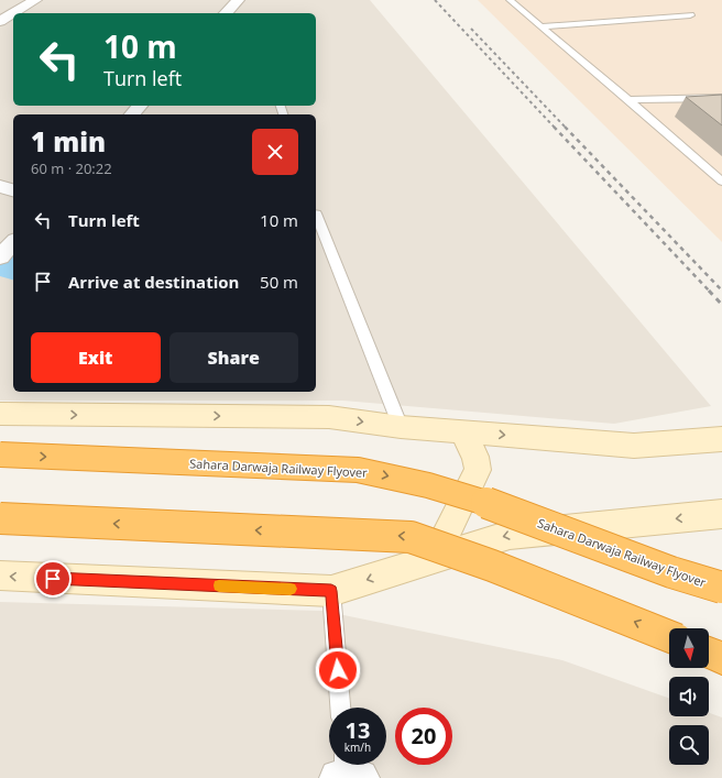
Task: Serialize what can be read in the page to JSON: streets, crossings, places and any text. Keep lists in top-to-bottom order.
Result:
{
  "streets": {
    "highway": ["Sahara Darwaja Railway Flyover"]
  },
  "north": "bottom",
  "page": {
    "turn": ["10 m", "Turn left"],
    "heading": ["1 min", "60 m · 20:22"],
    "list": [
      {
        "name": "Turn left",
        "value": "10 m"
      },
      {
        "name": "Arrive at destination",
        "value": "50 m"
      }
    ],
    "buttons": ["Exit", "Share"],
    "speed": "13 km/h",
    "limit": "20"
  }
}
